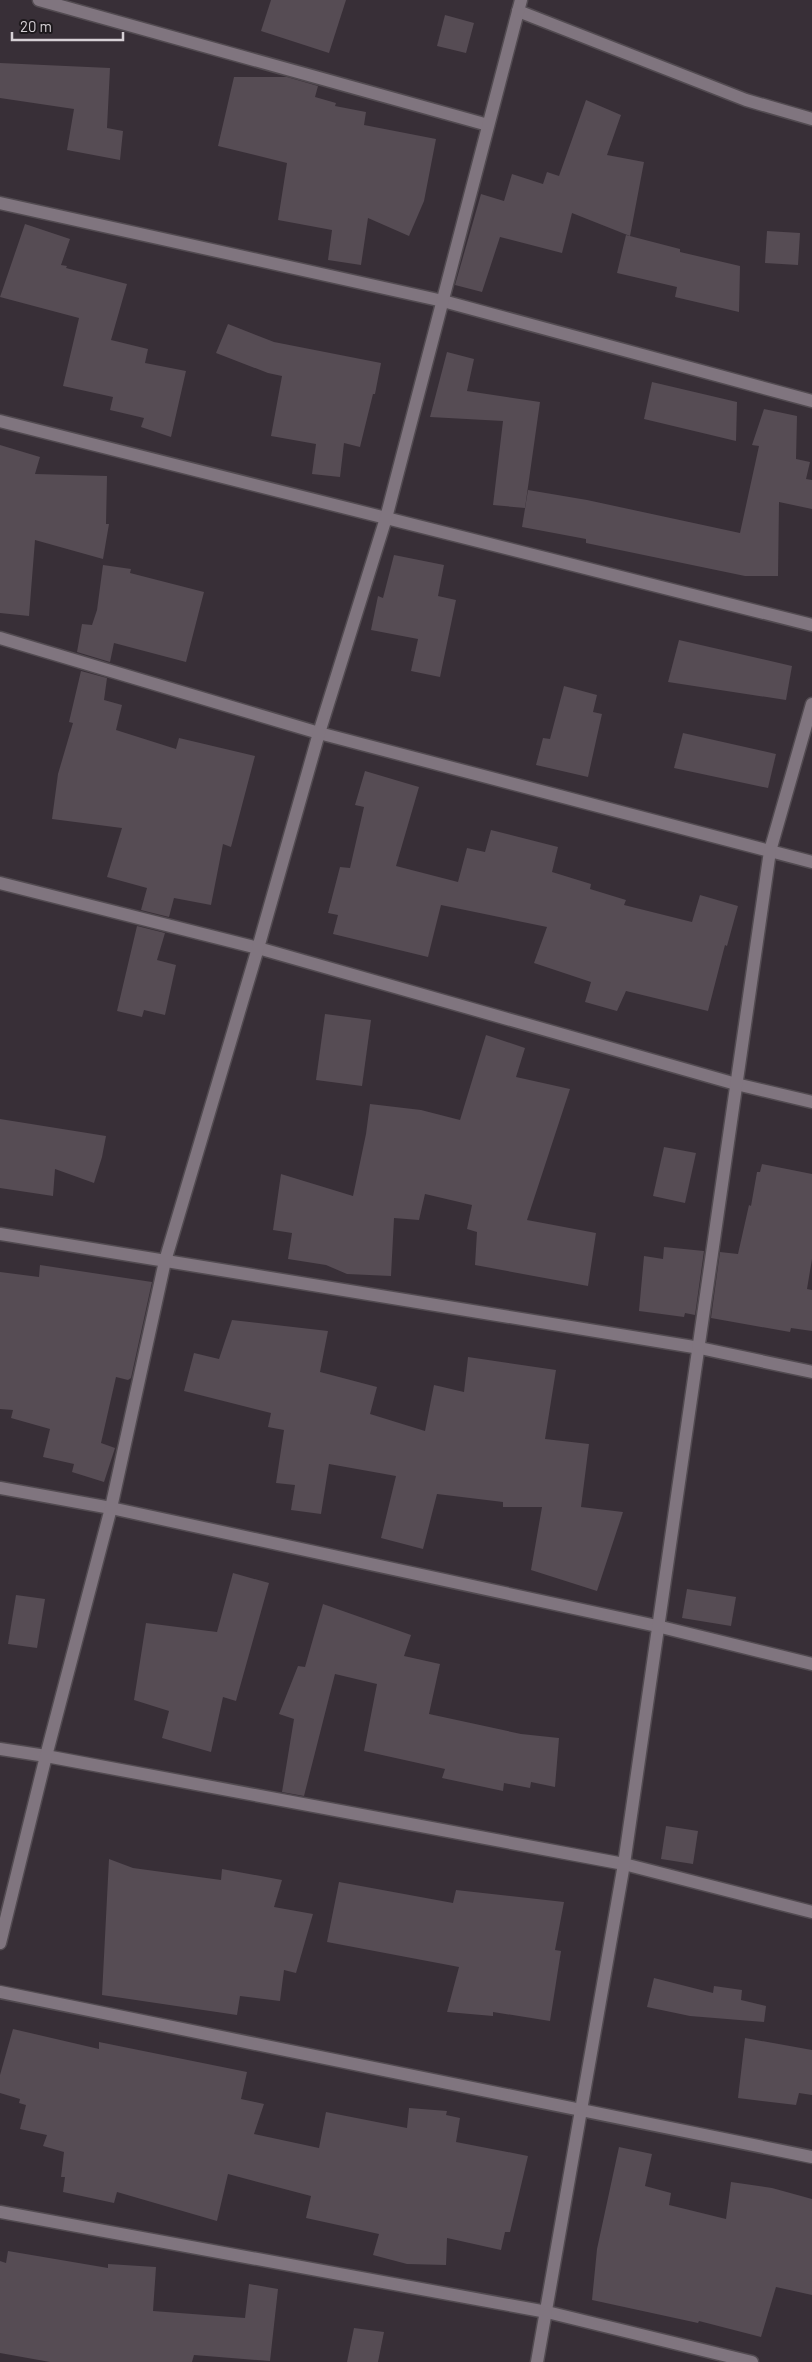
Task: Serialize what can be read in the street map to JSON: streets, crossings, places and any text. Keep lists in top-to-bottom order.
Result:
{
  "scale_bar": "20 m"
}
